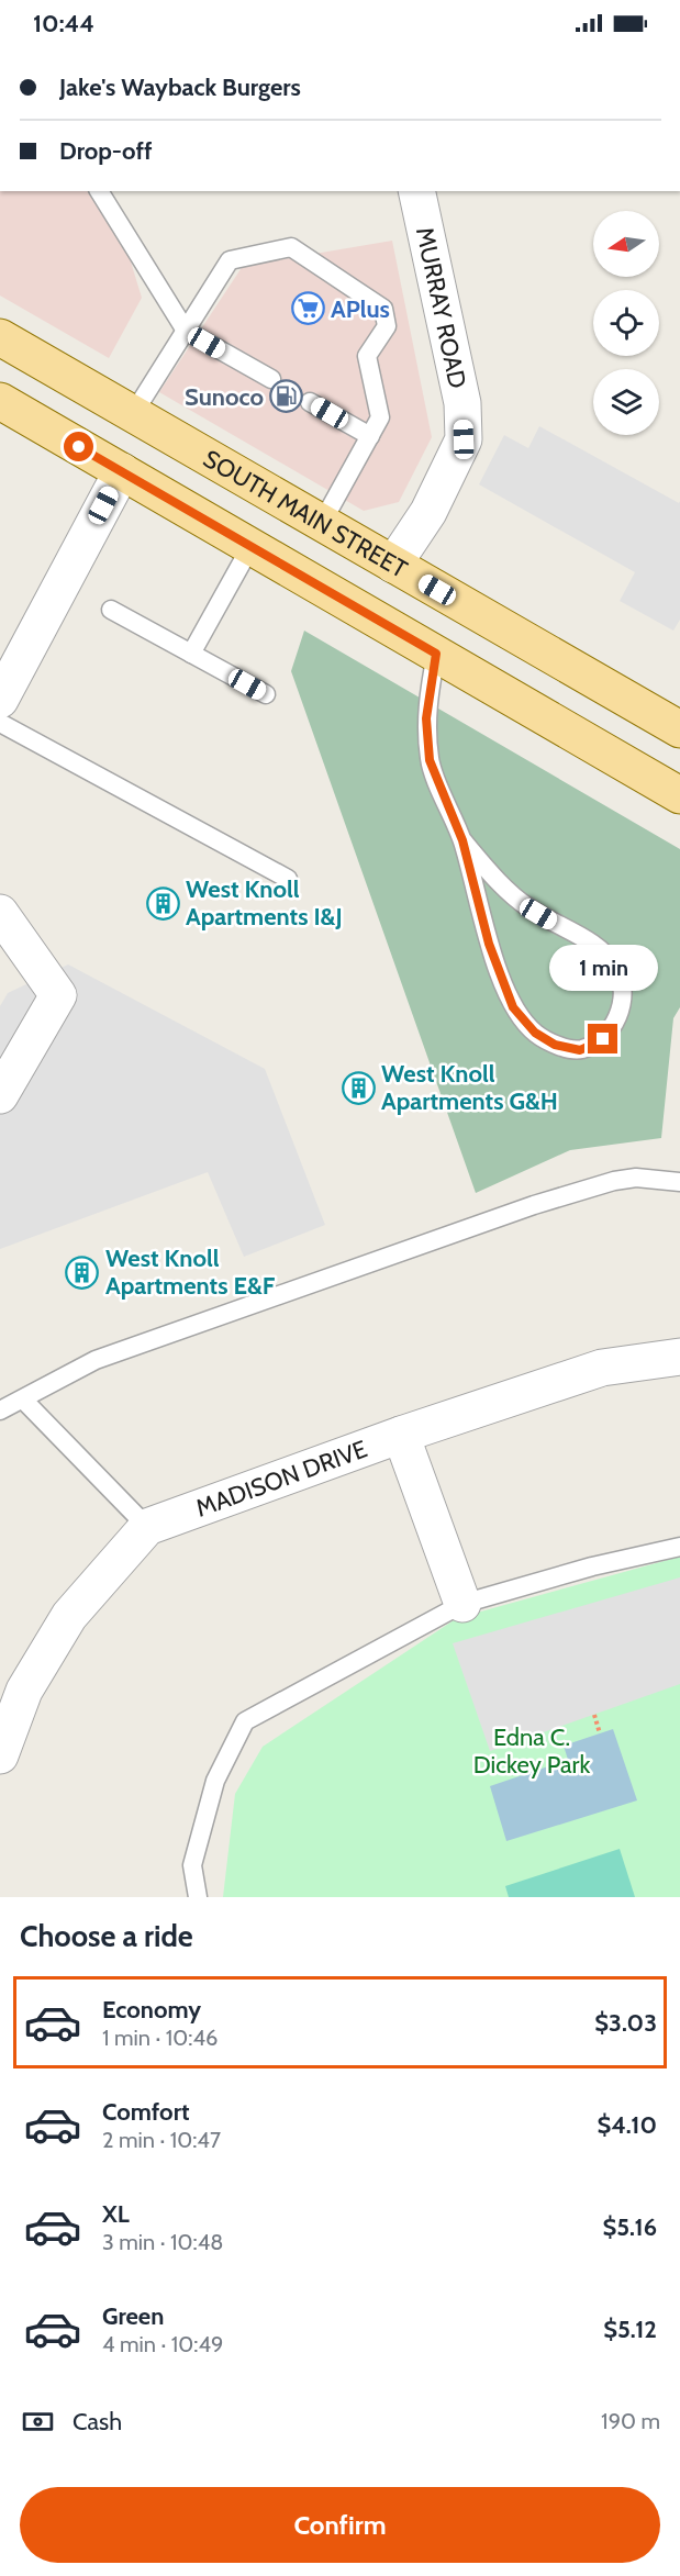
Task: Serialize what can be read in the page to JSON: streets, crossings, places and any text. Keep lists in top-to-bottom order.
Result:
{
  "streets": {
    "main road": ["SOUTH MAIN STREET"],
    "street": ["MURRAY ROAD", "MADISON DRIVE"]
  },
  "crossings": [
    ["MURRAY ROAD", "SOUTH MAIN STREET"]
  ],
  "parks": ["Edna C. Dickey Park"],
  "places": {
    "supermarket": ["APlus"],
    "fuel station": ["Sunoco"],
    "building": ["West Knoll Apartments I&J", "West Knoll Apartments G&H", "West Knoll Apartments E&F"]
  },
  "north": "left",
  "page": {
    "status": "10:44",
    "banner": ["Jake's Wayback Burgers", "Drop-off"],
    "bubble": "1 min",
    "heading": "Choose a ride",
    "list": [
      {
        "name": "Economy",
        "note": "1 min · 10:46",
        "value": "$3.03"
      },
      {
        "name": "Comfort",
        "note": "2 min · 10:47",
        "value": "$4.10"
      },
      {
        "name": "XL",
        "note": "3 min · 10:48",
        "value": "$5.16"
      },
      {
        "name": "Green",
        "note": "4 min · 10:49",
        "value": "$5.12"
      }
    ],
    "pay": ["Cash", "190 m"],
    "buttons": "Confirm"
  }
}
